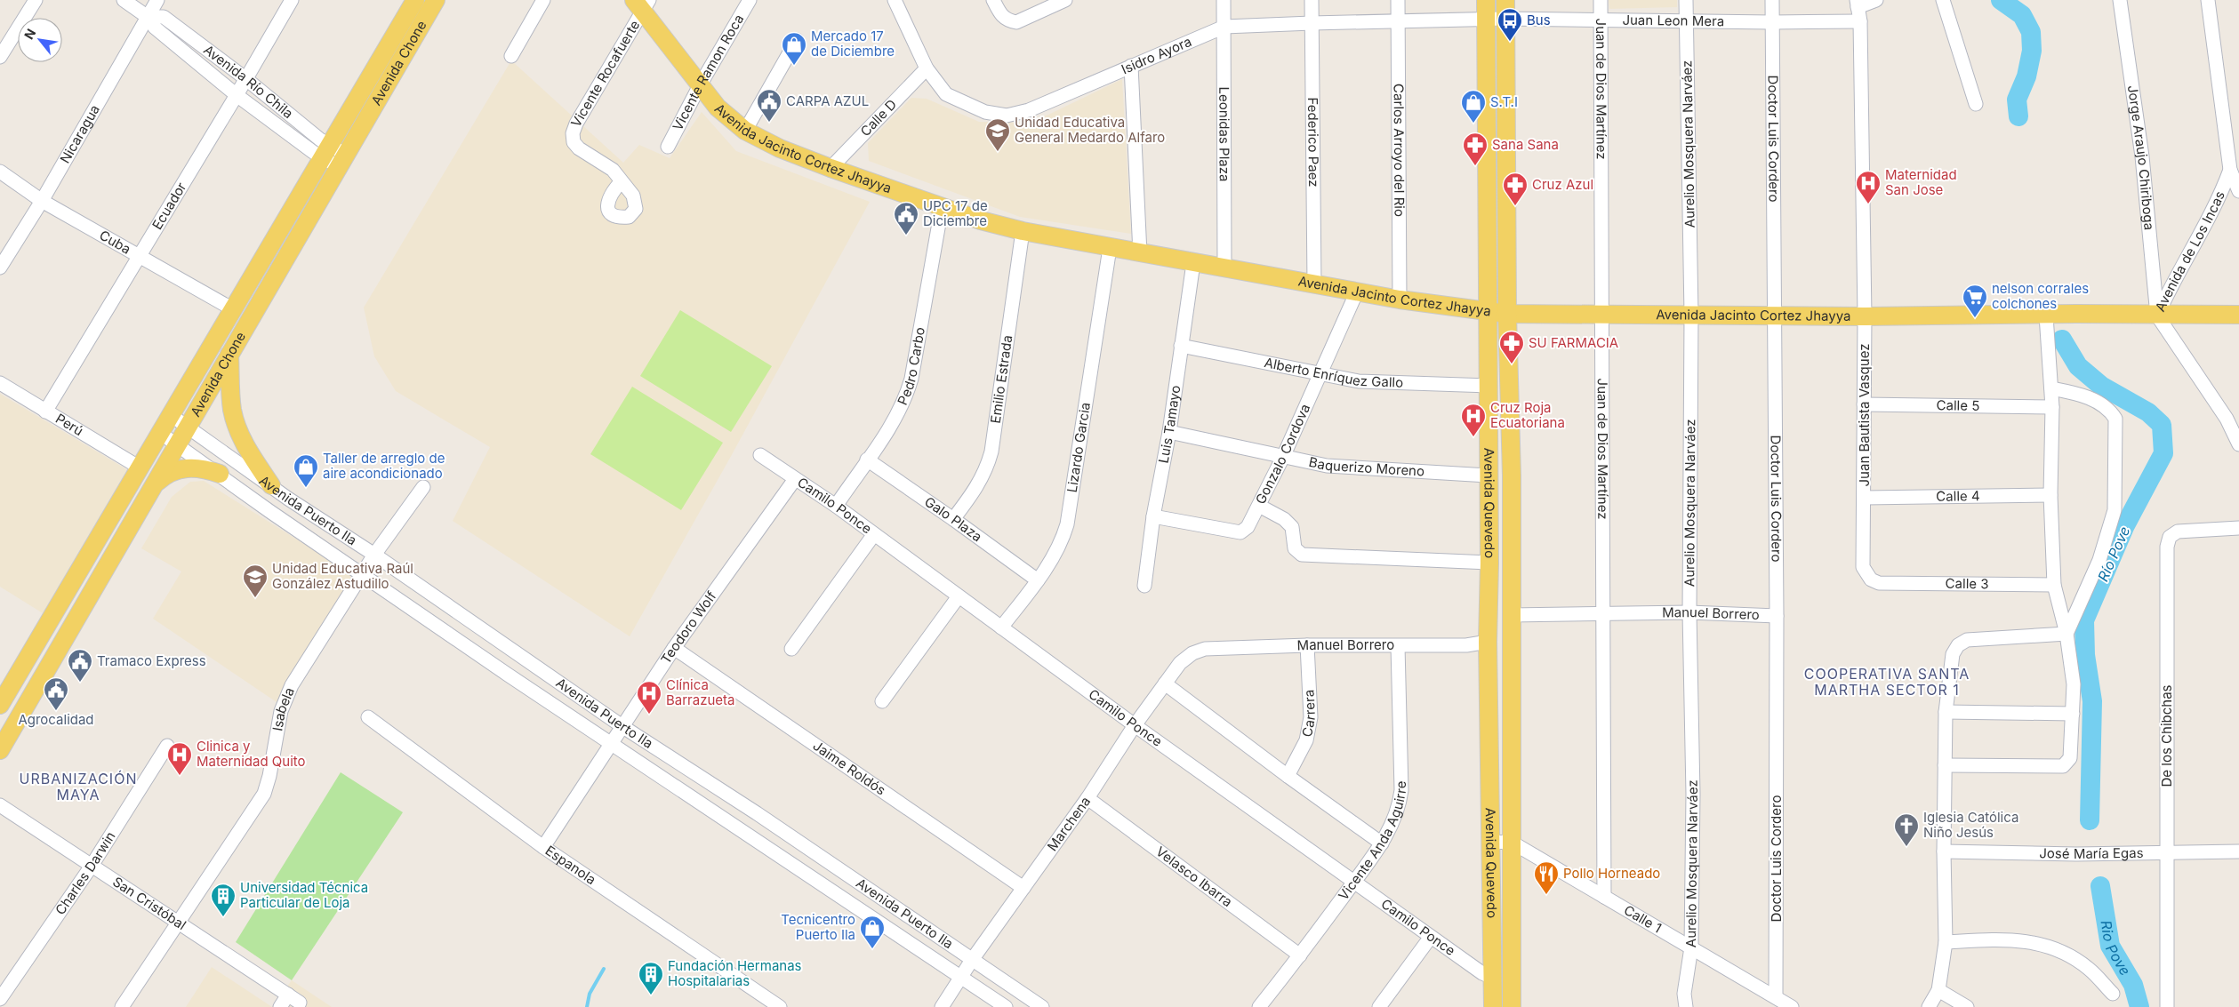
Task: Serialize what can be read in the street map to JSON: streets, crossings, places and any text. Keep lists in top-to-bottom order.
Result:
{
  "streets": {
    "main road": ["Avenida Chone", "Avenida Jacinto Cortez Jhayya", "Avenida Quevedo"],
    "street": [
      "Juan Leon Mera",
      "Isidro Ayora",
      "Vicente Ramon Roca",
      "Vicente Rocafuerte",
      "Avenida Río Chila",
      "Juan de Dios Martínez",
      "Calle D",
      "Nicaragua",
      "Leonidas Plaza",
      "Doctor Luis Cordero",
      "Federico Paez",
      "Aurelio Mosquera Narváez",
      "Carlos Arroyo del Rio",
      "Jorge Araujo Chiriboga",
      "Ecuador",
      "Cuba",
      "Avenida de Los Incas",
      "Pedro Carbo",
      "Alberto Enríquez Gallo",
      "Emilio Estrada",
      "Calle 5",
      "Juan Bautista Vasquez",
      "Luis Tamayo",
      "Perú",
      "Lizardo Garcia",
      "Gonzalo Cordova",
      "Baquerizo Moreno",
      "Calle 4",
      "Camilo Ponce",
      "Avenida Puerto Ila",
      "Galo Plaza",
      "Calle 3",
      "Manuel Borrero",
      "Teodoro Wolf",
      "Isabela",
      "Carrera",
      "De los Chibchas",
      "Jaime Roldós",
      "Marchena",
      "Vicente Anda Aguirre",
      "José María Egas",
      "Espanola",
      "Charles Darwin",
      "Velasco Ibarra",
      "San Cristóbal",
      "Calle 1"
    ]
  },
  "crossings": [
    ["Juan Leon Mera", "Isidro Ayora"],
    ["Juan Leon Mera", "Juan de Dios Martínez"],
    ["Juan Leon Mera", "Doctor Luis Cordero"],
    ["Juan Leon Mera", "Aurelio Mosquera Narváez"],
    ["Juan Leon Mera", "Juan Bautista Vasquez"],
    ["Juan Leon Mera", "Avenida Quevedo"],
    ["Isidro Ayora", "Calle D"],
    ["Isidro Ayora", "Leonidas Plaza"],
    ["Isidro Ayora", "Federico Paez"],
    ["Isidro Ayora", "Carlos Arroyo del Rio"],
    ["Isidro Ayora", "Avenida Quevedo"],
    ["Avenida Chone", "Avenida Río Chila"],
    ["Avenida Chone", "Cuba"],
    ["Avenida Chone", "Perú"],
    ["Avenida Chone", "Avenida Puerto Ila"],
    ["Vicente Ramon Roca", "Avenida Jacinto Cortez Jhayya"],
    ["Vicente Rocafuerte", "Avenida Jacinto Cortez Jhayya"],
    ["Avenida Río Chila", "Nicaragua"],
    ["Avenida Río Chila", "Ecuador"],
    ["Juan de Dios Martínez", "Avenida Jacinto Cortez Jhayya"],
    ["Juan de Dios Martínez", "Manuel Borrero"],
    ["Juan de Dios Martínez", "Calle 1"],
    ["Calle D", "Avenida Jacinto Cortez Jhayya"],
    ["Nicaragua", "Cuba"],
    ["Leonidas Plaza", "Avenida Jacinto Cortez Jhayya"],
    ["Doctor Luis Cordero", "Avenida Jacinto Cortez Jhayya"],
    ["Doctor Luis Cordero", "Manuel Borrero"],
    ["Doctor Luis Cordero", "Calle 1"],
    ["Federico Paez", "Avenida Jacinto Cortez Jhayya"],
    ["Aurelio Mosquera Narváez", "Avenida Jacinto Cortez Jhayya"],
    ["Aurelio Mosquera Narváez", "Manuel Borrero"],
    ["Aurelio Mosquera Narváez", "Calle 1"],
    ["Avenida Jacinto Cortez Jhayya", "Carlos Arroyo del Rio"],
    ["Avenida Jacinto Cortez Jhayya", "Jorge Araujo Chiriboga"],
    ["Avenida Jacinto Cortez Jhayya", "Avenida de Los Incas"],
    ["Avenida Jacinto Cortez Jhayya", "Pedro Carbo"],
    ["Avenida Jacinto Cortez Jhayya", "Emilio Estrada"],
    ["Avenida Jacinto Cortez Jhayya", "Juan Bautista Vasquez"],
    ["Avenida Jacinto Cortez Jhayya", "Luis Tamayo"],
    ["Avenida Jacinto Cortez Jhayya", "Lizardo Garcia"],
    ["Avenida Jacinto Cortez Jhayya", "Gonzalo Cordova"],
    ["Avenida Jacinto Cortez Jhayya", "Avenida Quevedo"],
    ["Jorge Araujo Chiriboga", "Avenida de Los Incas"],
    ["Ecuador", "Cuba"],
    ["Ecuador", "Perú"],
    ["Pedro Carbo", "Camilo Ponce"],
    ["Pedro Carbo", "Galo Plaza"],
    ["Alberto Enríquez Gallo", "Luis Tamayo"],
    ["Alberto Enríquez Gallo", "Gonzalo Cordova"],
    ["Alberto Enríquez Gallo", "Avenida Quevedo"],
    ["Emilio Estrada", "Galo Plaza"],
    ["Calle 5", "Juan Bautista Vasquez"],
    ["Juan Bautista Vasquez", "Calle 4"],
    ["Juan Bautista Vasquez", "Calle 3"],
    ["Luis Tamayo", "Gonzalo Cordova"],
    ["Luis Tamayo", "Baquerizo Moreno"],
    ["Lizardo Garcia", "Camilo Ponce"],
    ["Lizardo Garcia", "Galo Plaza"],
    ["Gonzalo Cordova", "Baquerizo Moreno"],
    ["Baquerizo Moreno", "Avenida Quevedo"],
    ["Avenida Quevedo", "Camilo Ponce"],
    ["Avenida Quevedo", "Manuel Borrero"],
    ["Avenida Quevedo", "Calle 1"],
    ["Camilo Ponce", "Teodoro Wolf"],
    ["Camilo Ponce", "Marchena"],
    ["Camilo Ponce", "Vicente Anda Aguirre"],
    ["Avenida Puerto Ila", "Teodoro Wolf"],
    ["Avenida Puerto Ila", "Isabela"],
    ["Avenida Puerto Ila", "Marchena"],
    ["Manuel Borrero", "Carrera"],
    ["Manuel Borrero", "Marchena"],
    ["Manuel Borrero", "Vicente Anda Aguirre"],
    ["Teodoro Wolf", "Jaime Roldós"],
    ["Teodoro Wolf", "Espanola"],
    ["Isabela", "San Cristóbal"],
    ["De los Chibchas", "José María Egas"],
    ["Jaime Roldós", "Marchena"],
    ["Marchena", "Velasco Ibarra"],
    ["Vicente Anda Aguirre", "Velasco Ibarra"],
    ["Charles Darwin", "San Cristóbal"]
  ],
  "districts": ["COOPERATIVA SANTA MARTHA SECTOR 1", "URBANIZACIÓN MAYA"],
  "water": ["Río Pove", "Rio Pove"],
  "places": {
    "bus stop": ["Bus"],
    "shop": [
      "Mercado 17 de Diciembre",
      "S.T.I",
      "Taller de arreglo de aire acondicionado",
      "Tecnicentro Puerto Ila"
    ],
    "public building": [
      "CARPA AZUL",
      "UPC 17 de Diciembre",
      "Tramaco Express",
      "Agrocalidad"
    ],
    "school or university": ["Unidad Educativa General Medardo Alfaro", "Unidad Educativa Raúl González Astudillo"],
    "pharmacy": ["Sana Sana", "Cruz Azul", "SU FARMACIA"],
    "hospital": [
      "Maternidad San Jose",
      "Cruz Roja Ecuatoriana",
      "Clínica Barrazueta",
      "Clinica y Maternidad Quito"
    ],
    "supermarket": ["nelson corrales colchones"],
    "church": ["Iglesia Católica Niño Jesús"],
    "restaurant": ["Pollo Horneado"],
    "building": ["Universidad Técnica Particular de Loja", "Fundación Hermanas Hospitalarias"]
  },
  "north": "top left"
}
